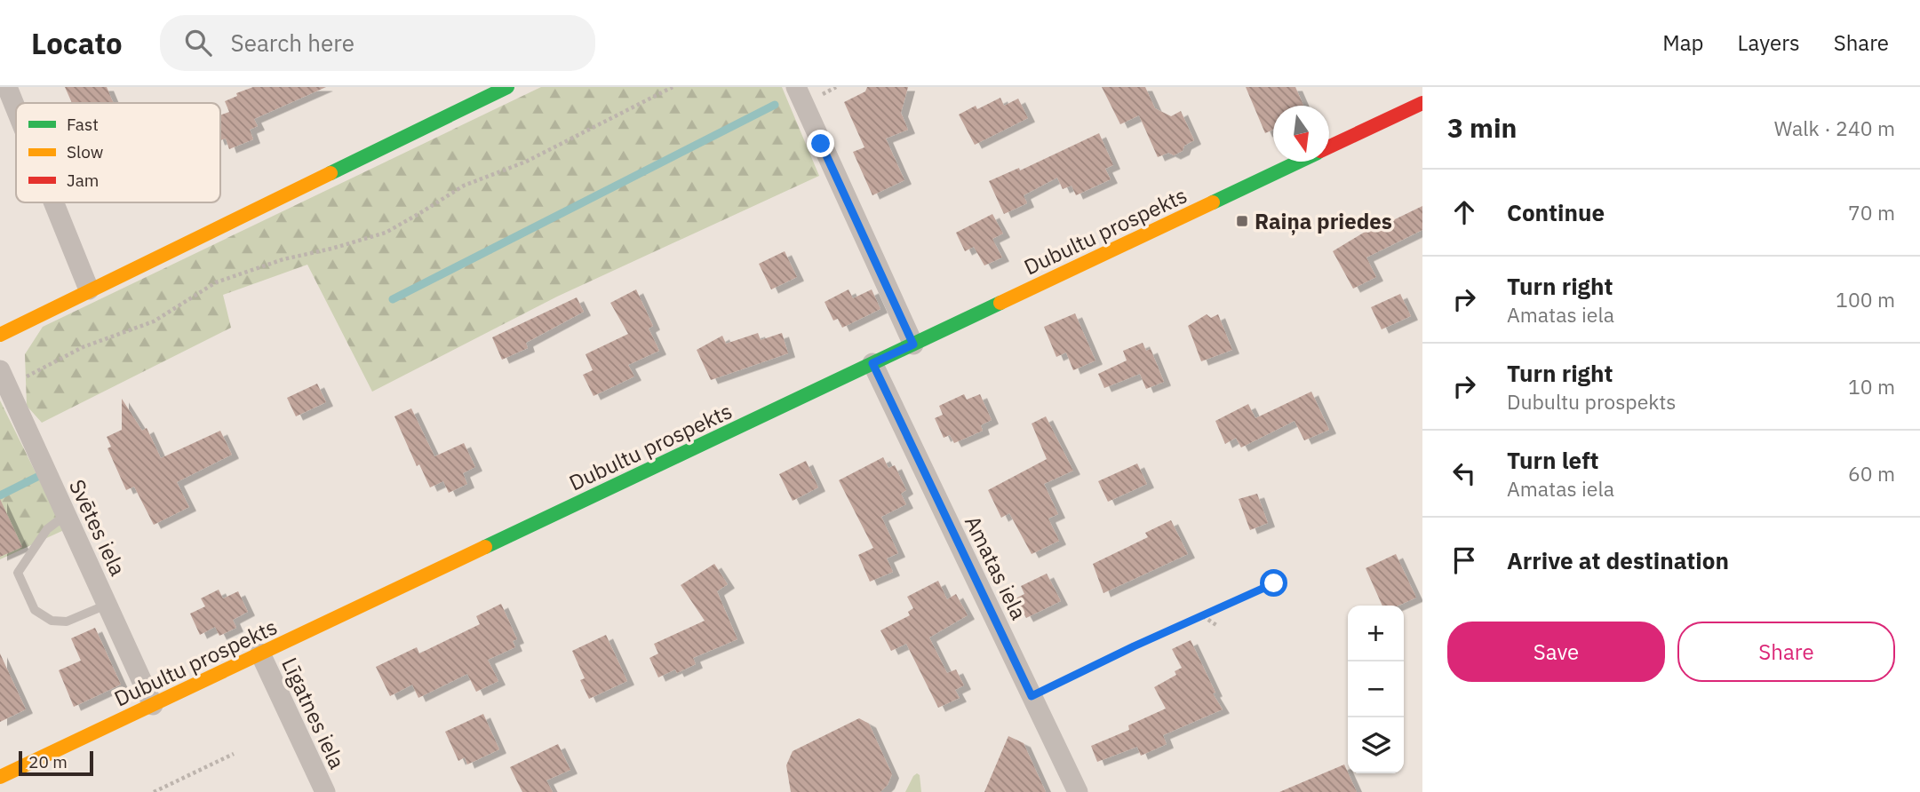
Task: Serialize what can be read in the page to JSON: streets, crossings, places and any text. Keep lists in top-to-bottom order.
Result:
{
  "streets": {
    "main road": ["Dubultu prospekts"],
    "street": ["Svētes iela", "Amatas iela", "Līgatnes iela"]
  },
  "crossings": [
    ["Dubultu prospekts", "Svētes iela"],
    ["Dubultu prospekts", "Amatas iela"],
    ["Dubultu prospekts", "Līgatnes iela"]
  ],
  "places": {
    "transit": ["Raiņa priedes"]
  },
  "legend": ["Fast", "Slow", "Jam"],
  "scale_bar": "20 m",
  "north": "bottom",
  "page": {
    "header": "Locato",
    "search": "Search here",
    "nav": ["Map", "Layers", "Share"],
    "heading": ["3 min", "Walk · 240 m"],
    "list": [
      ["Continue", "70 m"],
      ["Turn right", "Amatas iela", "100 m"],
      ["Turn right", "Dubultu prospekts", "10 m"],
      ["Turn left", "Amatas iela", "60 m"],
      "Arrive at destination"
    ],
    "buttons": ["Save", "Share"],
    "map_buttons": ["+", "−"],
    "scale": "20 m"
  }
}
